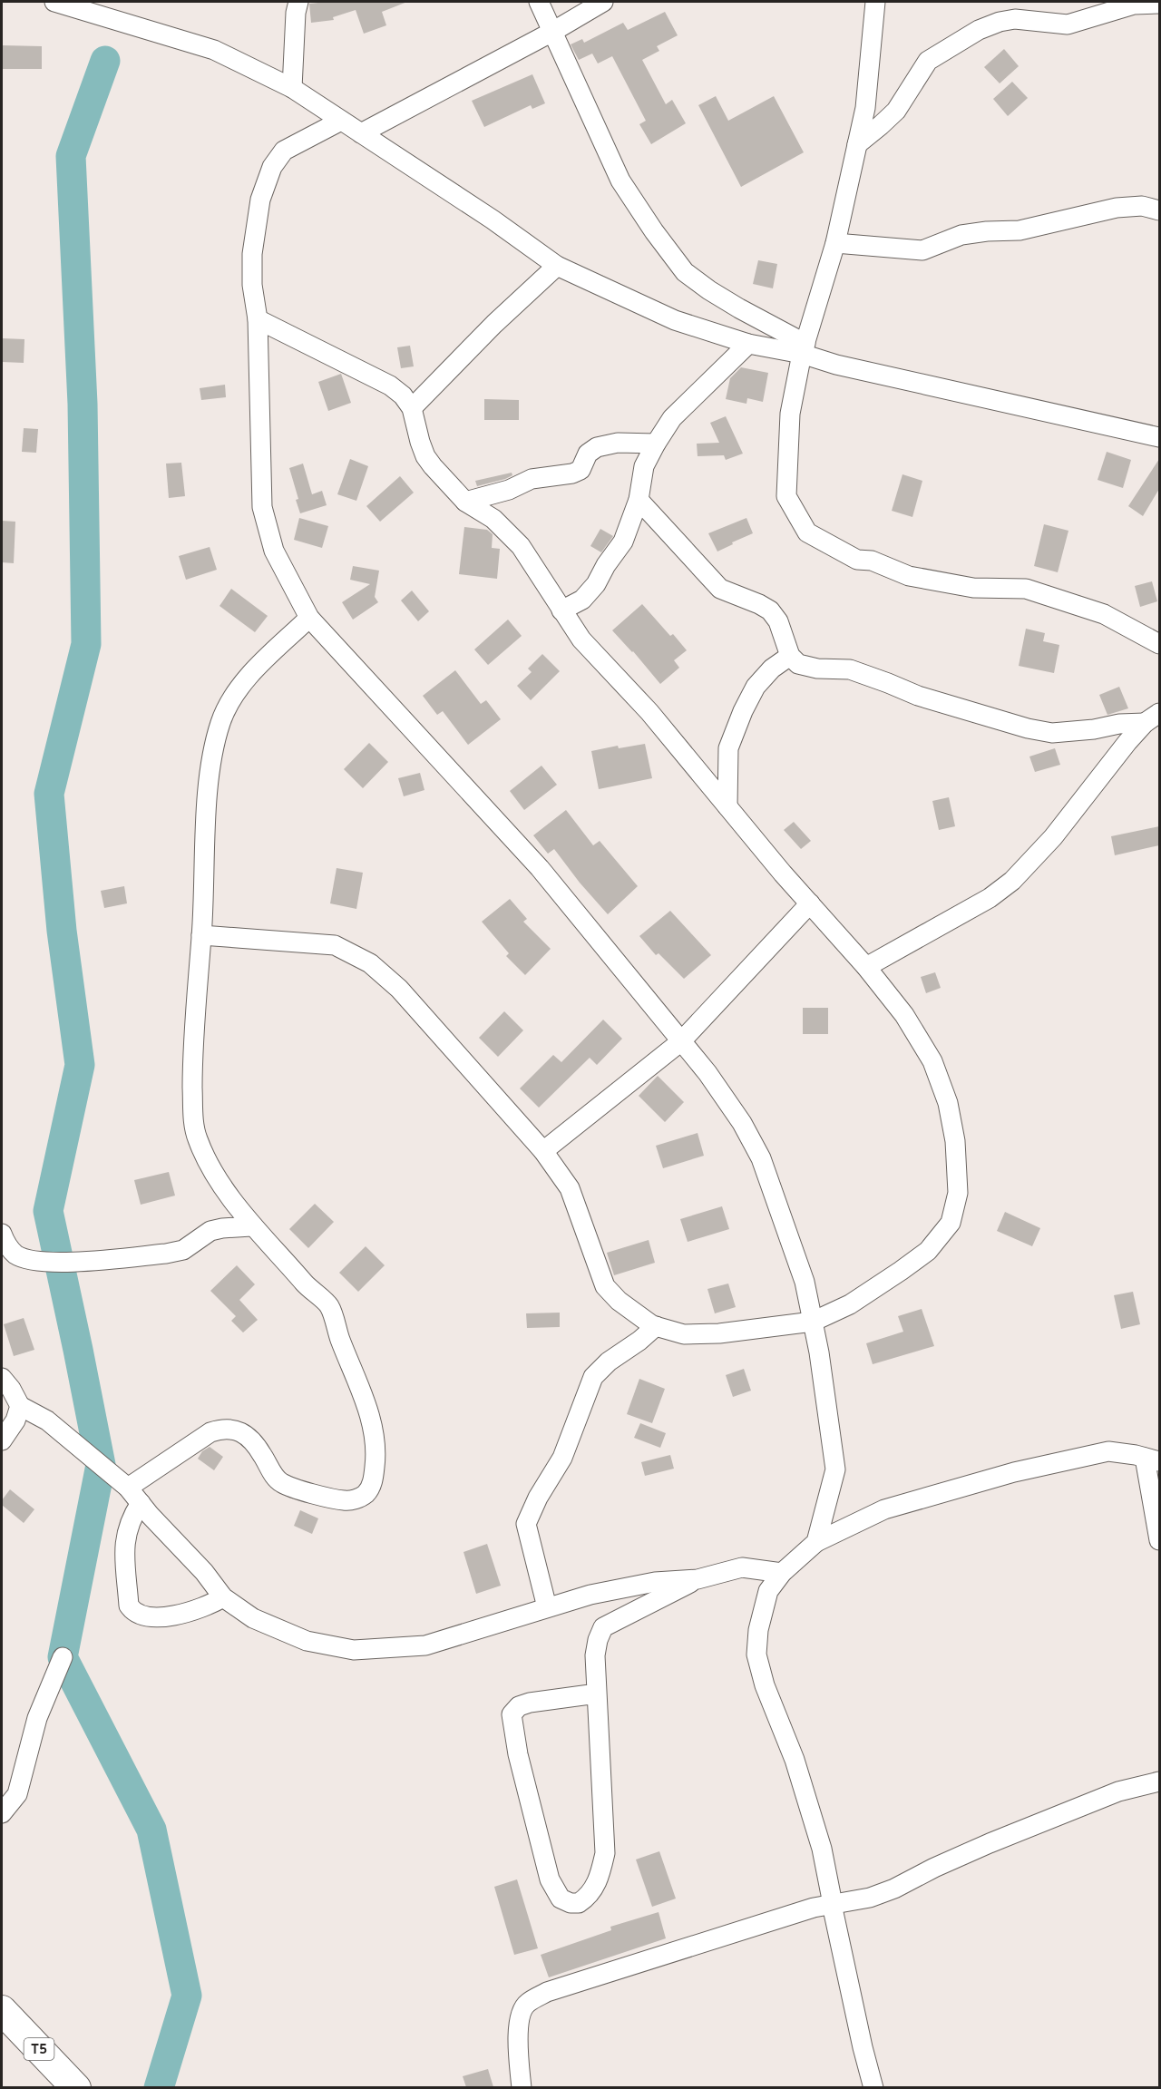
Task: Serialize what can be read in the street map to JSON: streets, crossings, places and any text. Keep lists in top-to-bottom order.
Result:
{
  "streets": {
    "highway": ["T5"]
  }
}
